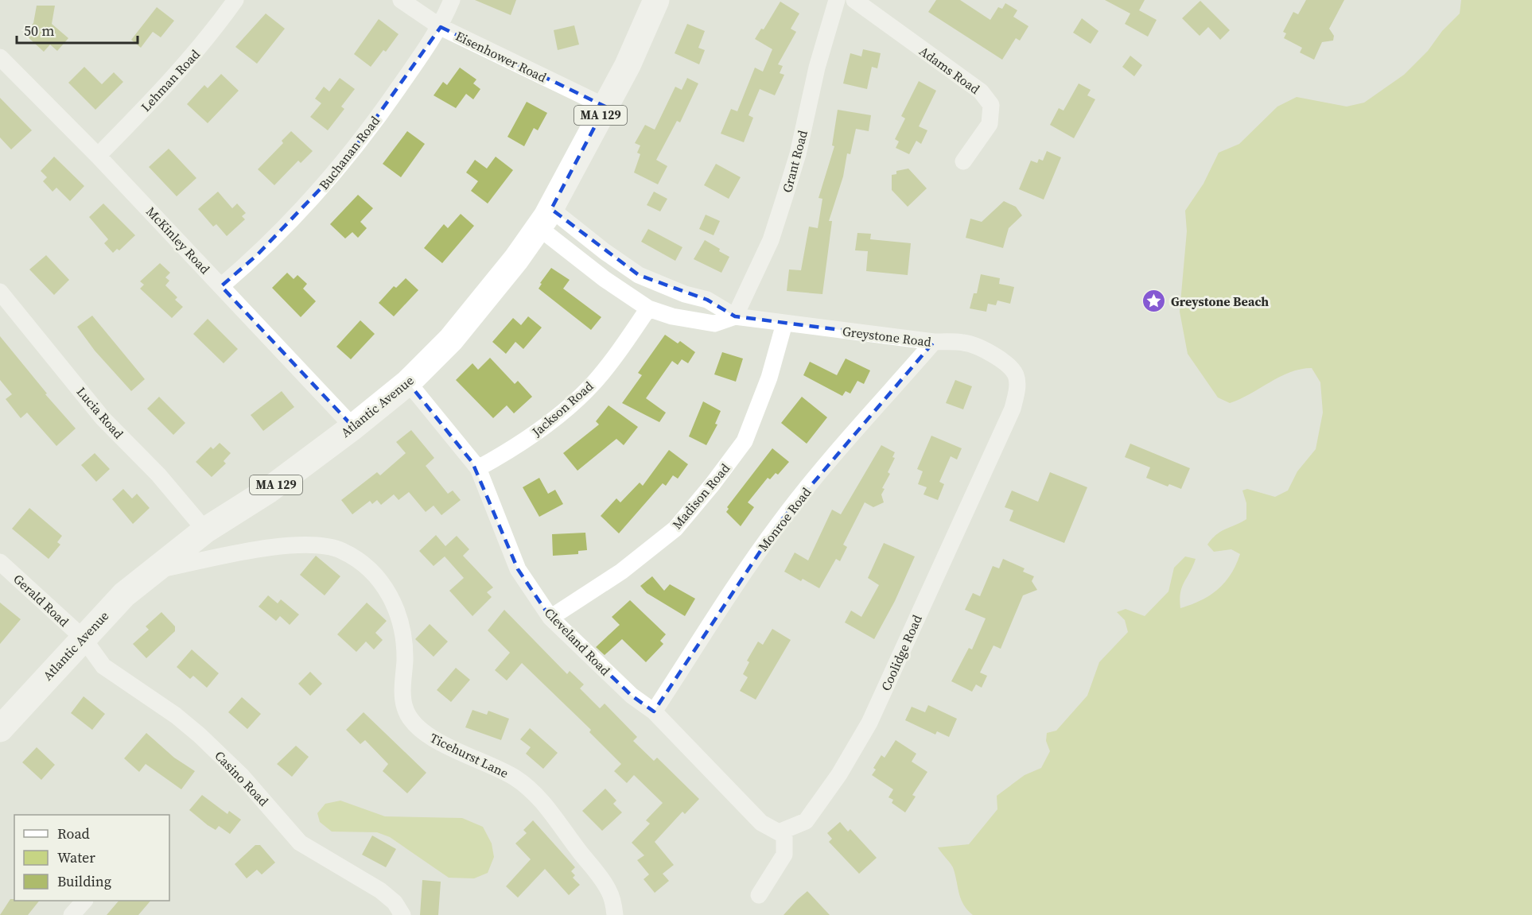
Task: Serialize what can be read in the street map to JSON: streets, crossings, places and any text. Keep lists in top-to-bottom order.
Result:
{
  "streets": {
    "main road": ["MA 129", "Atlantic Avenue"],
    "street": [
      "Eisenhower Road",
      "Adams Road",
      "Lehman Road",
      "Buchanan Road",
      "Grant Road",
      "McKinley Road",
      "Greystone Road",
      "Jackson Road",
      "Lucia Road",
      "Madison Road",
      "Monroe Road",
      "Gerald Road",
      "Cleveland Road",
      "Coolidge Road",
      "Ticehurst Lane",
      "Casino Road"
    ]
  },
  "crossings": [
    ["Eisenhower Road", "Buchanan Road"],
    ["Eisenhower Road", "Atlantic Avenue"],
    ["Lehman Road", "McKinley Road"],
    ["Buchanan Road", "McKinley Road"],
    ["Grant Road", "Greystone Road"],
    ["McKinley Road", "Atlantic Avenue"],
    ["Greystone Road", "Atlantic Avenue"],
    ["Greystone Road", "Jackson Road"],
    ["Greystone Road", "Madison Road"],
    ["Greystone Road", "Monroe Road"],
    ["Greystone Road", "Coolidge Road"],
    ["Atlantic Avenue", "Lucia Road"],
    ["Atlantic Avenue", "Gerald Road"],
    ["Atlantic Avenue", "Cleveland Road"],
    ["Atlantic Avenue", "Ticehurst Lane"],
    ["Atlantic Avenue", "Casino Road"],
    ["Jackson Road", "Cleveland Road"],
    ["Madison Road", "Cleveland Road"],
    ["Monroe Road", "Cleveland Road"],
    ["Gerald Road", "Casino Road"],
    ["Cleveland Road", "Coolidge Road"]
  ],
  "places": {
    "place": ["Greystone Beach"]
  },
  "legend": ["Road", "Water", "Building"],
  "scale_bar": "50 m"
}
